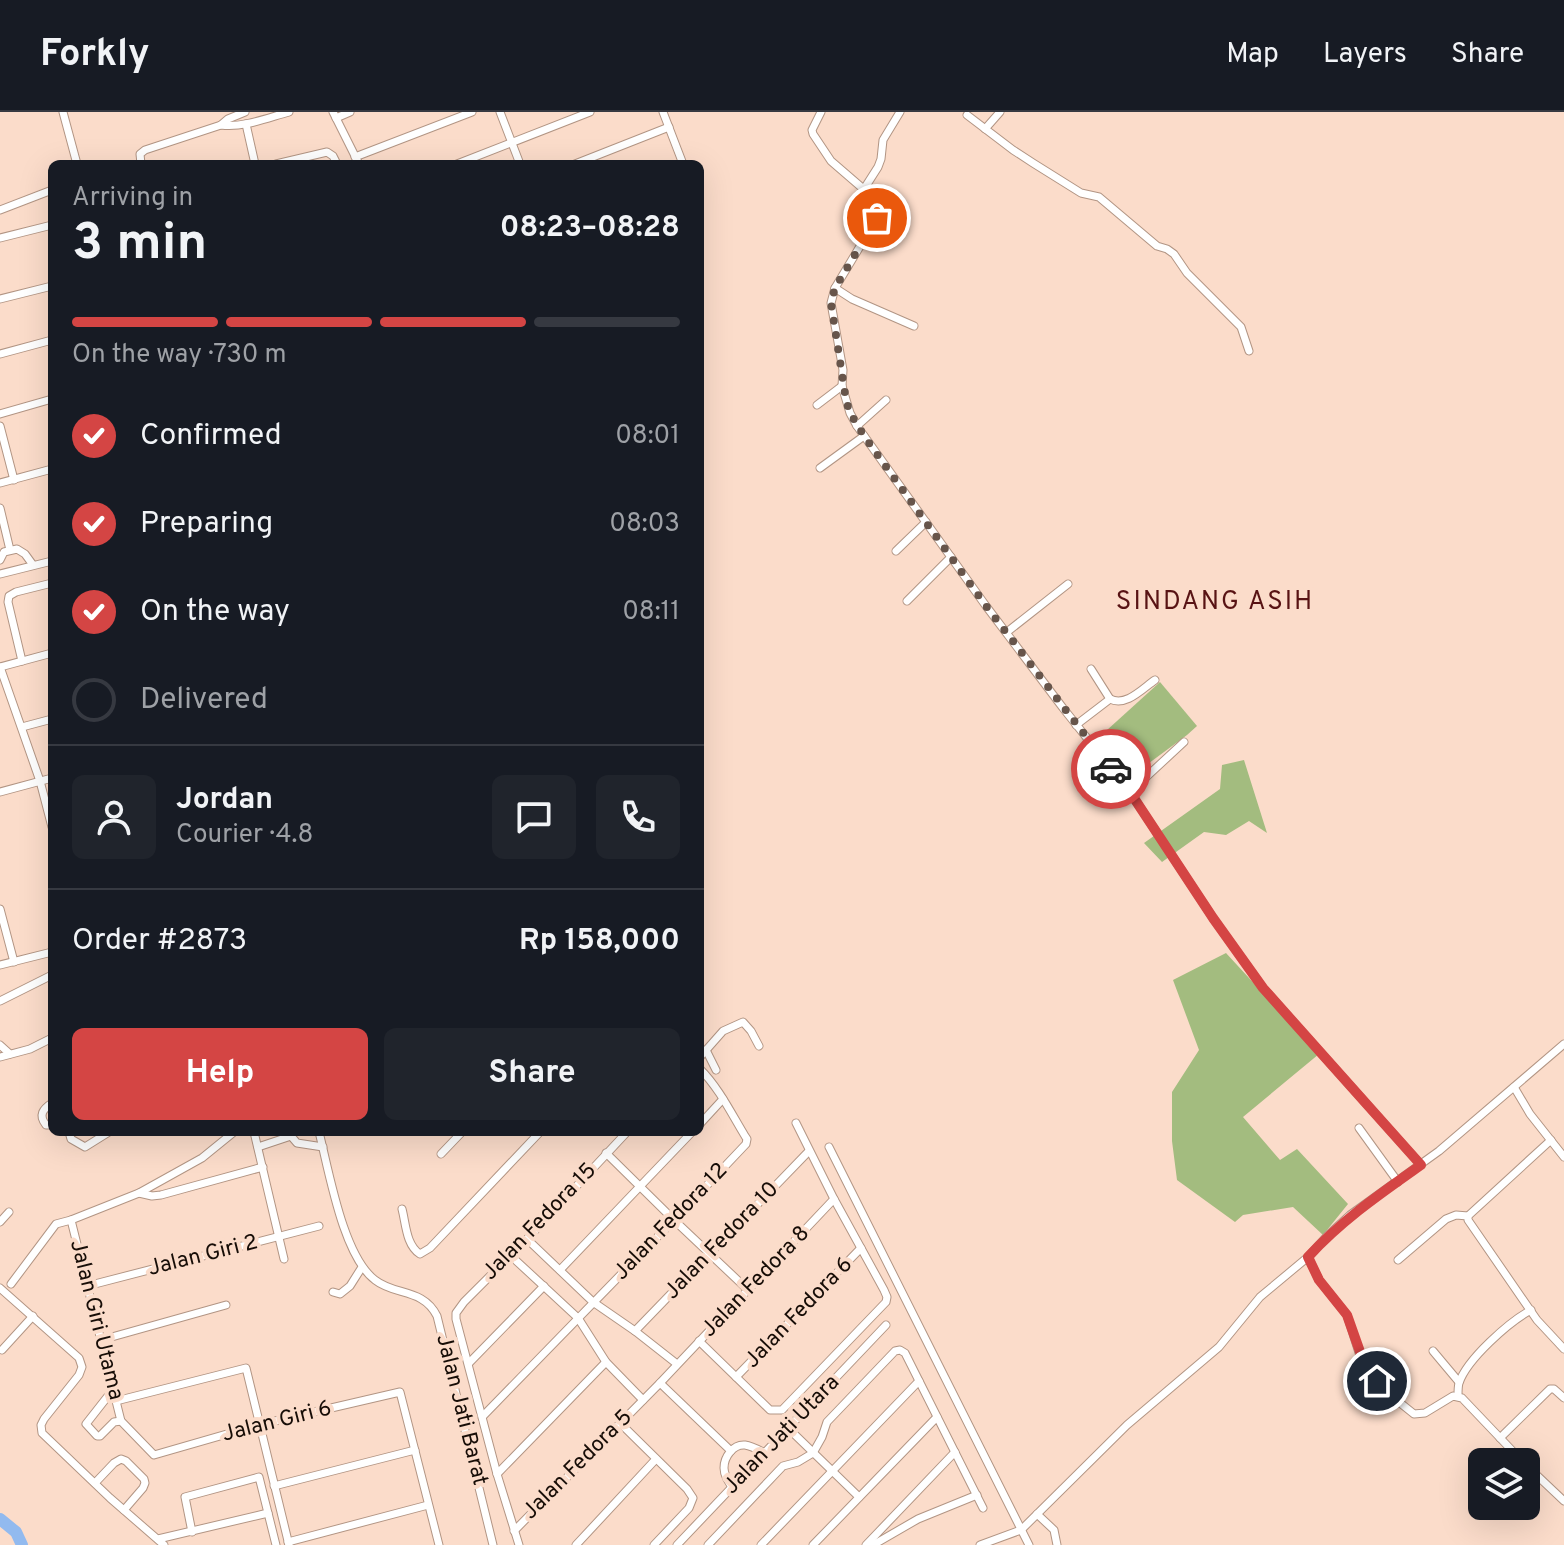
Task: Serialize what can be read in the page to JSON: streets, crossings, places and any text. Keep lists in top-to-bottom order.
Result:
{
  "streets": {
    "street": [
      "Jalan Fedora 15",
      "Jalan Fedora 12",
      "Jalan Fedora 10",
      "Jalan Giri 2",
      "Jalan Fedora 8",
      "Jalan Fedora 6",
      "Jalan Giri Utama",
      "Jalan Jati Barat",
      "Jalan Giri 6",
      "Jalan Jati Utara",
      "Jalan Fedora 5"
    ]
  },
  "crossings": [
    ["Jalan Giri 2", "Jalan Giri Utama"],
    ["Jalan Fedora 8", "Jalan Fedora 5"],
    ["Jalan Giri Utama", "Jalan Giri 6"]
  ],
  "districts": ["SINDANG ASIH"],
  "page": {
    "header": "Forkly",
    "nav": ["Map", "Layers", "Share"],
    "heading": ["3 min", "Arriving in", "08:23–08:28"],
    "panel": [
      "Jordan",
      "Courier · 4.8",
      "Order #2873",
      "Rp 158,000"
    ],
    "bar": "On the way · 730 m",
    "list": [
      ["Confirmed", "08:01"],
      ["Preparing", "08:03"],
      ["On the way", "08:11"],
      "Delivered"
    ],
    "buttons": ["Help", "Share"]
  }
}
